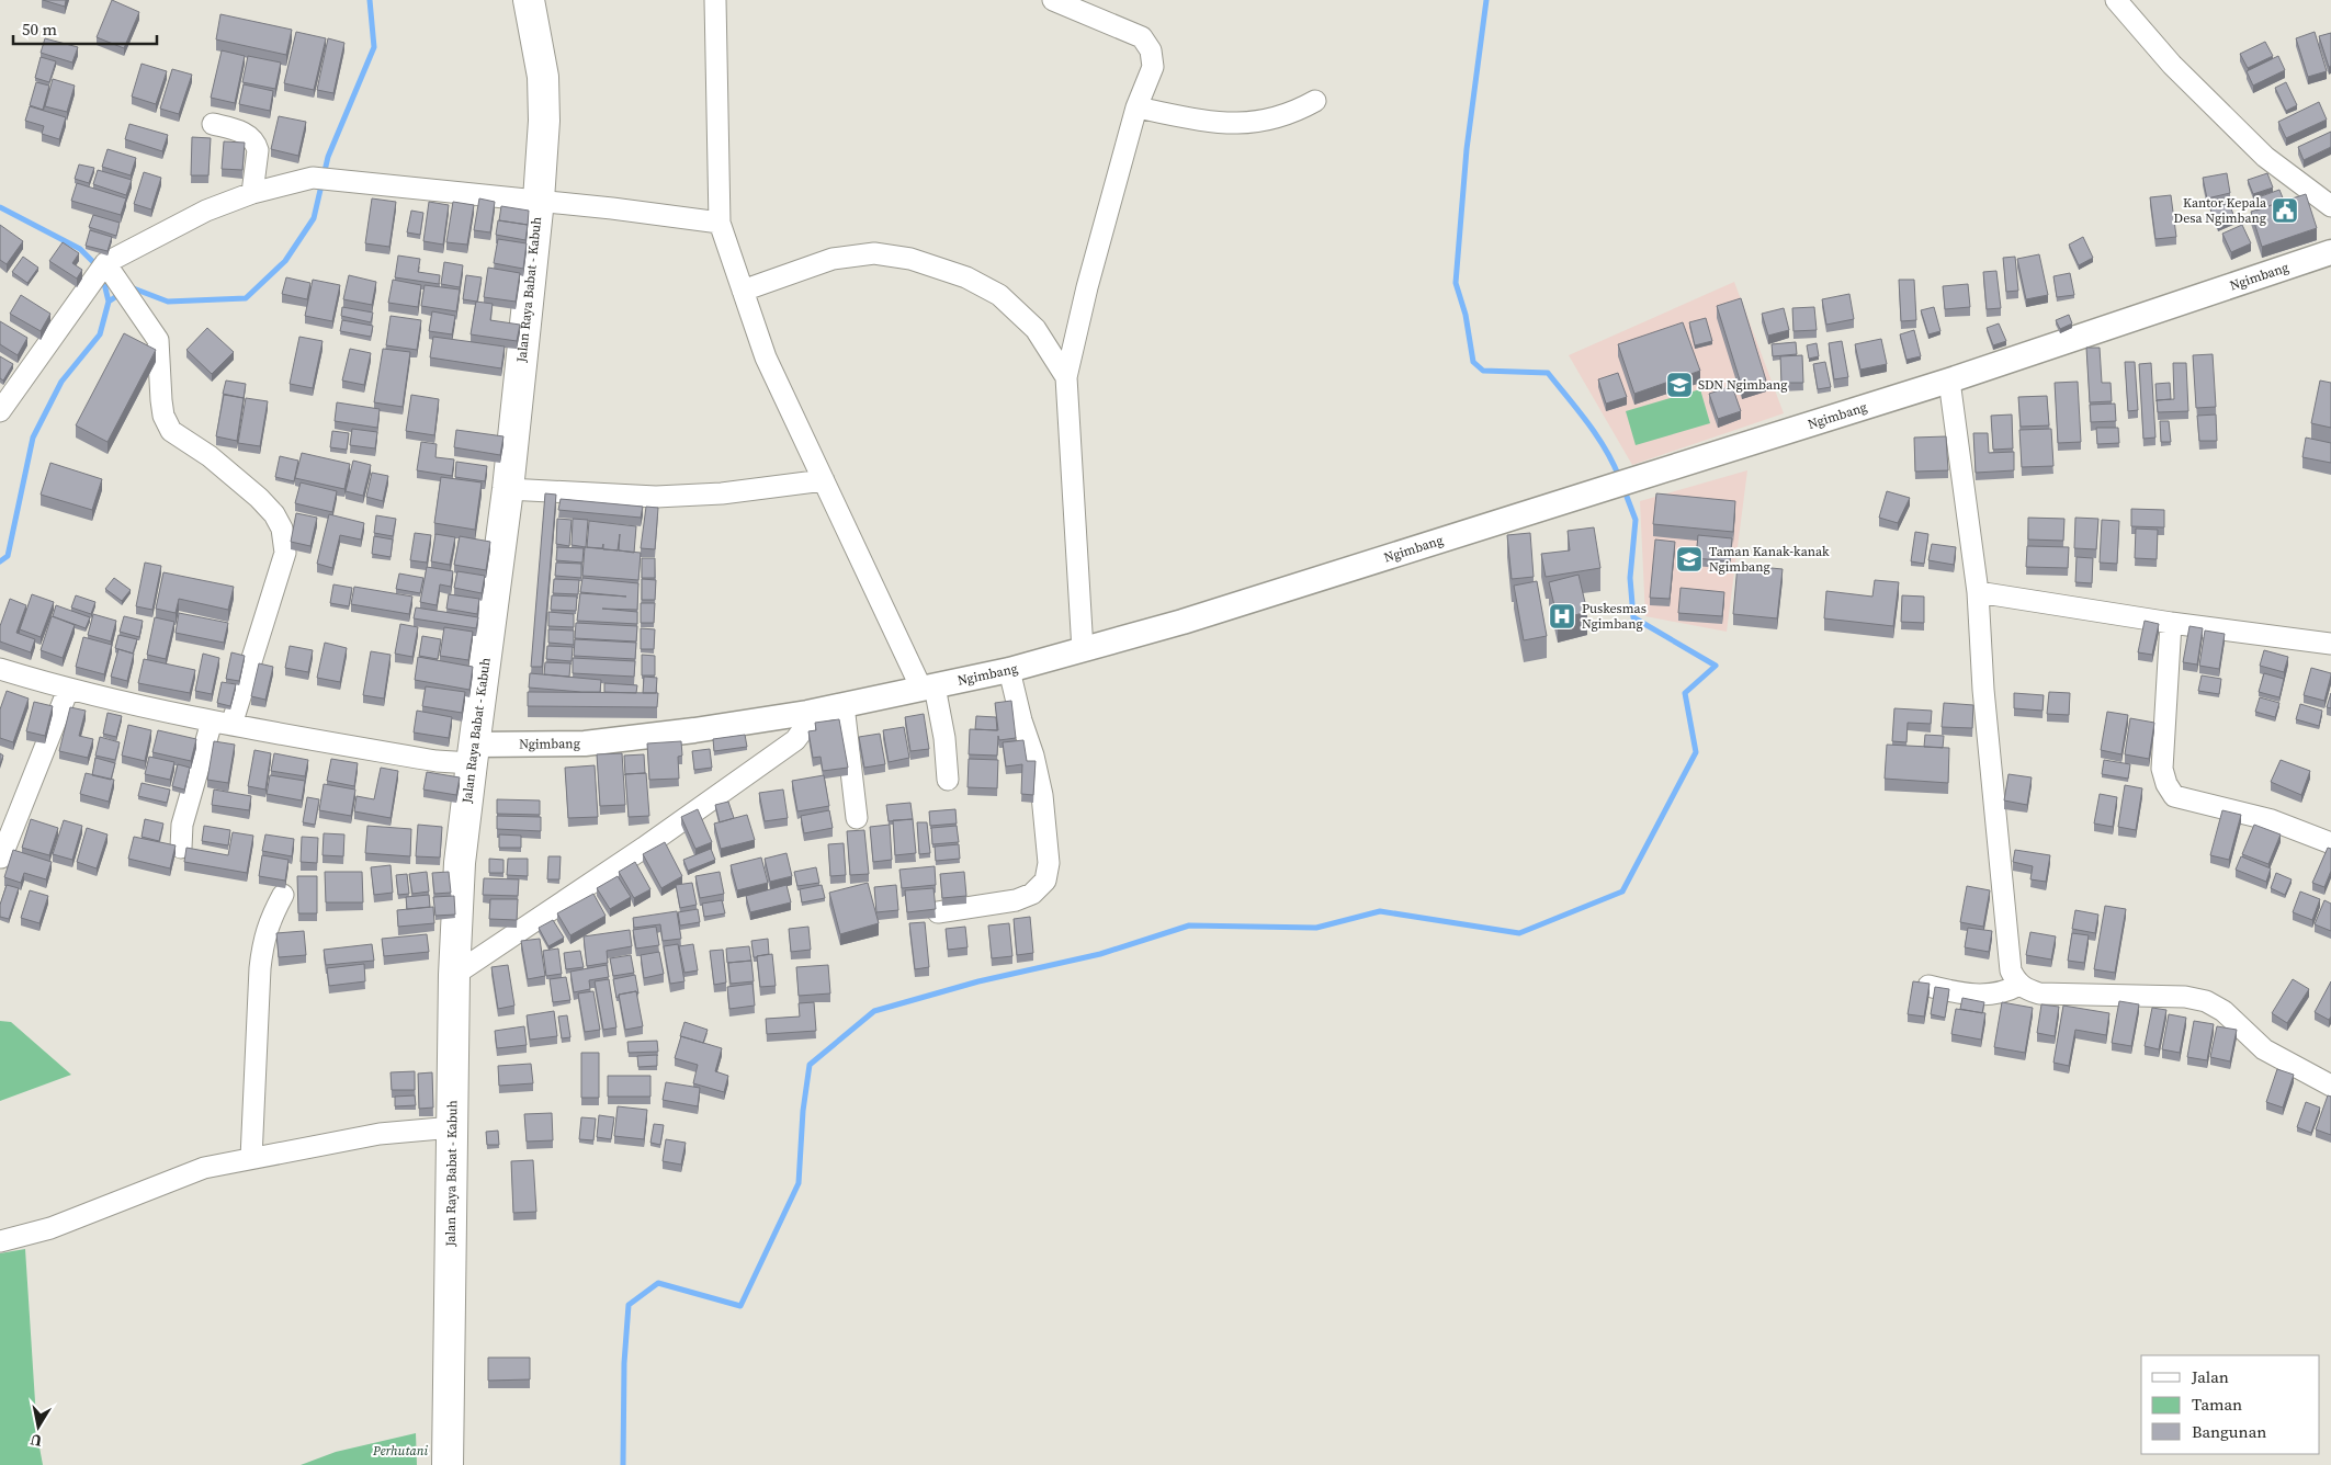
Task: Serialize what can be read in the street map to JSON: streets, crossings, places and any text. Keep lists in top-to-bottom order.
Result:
{
  "streets": {
    "main road": ["Jalan Raya Babat - Kabuh"],
    "street": ["Ngimbang"]
  },
  "crossings": [
    ["Ngimbang", "Jalan Raya Babat - Kabuh"]
  ],
  "parks": ["Perhutani"],
  "places": {
    "public building": ["Kantor Kepala Desa Ngimbang"],
    "school or university": ["SDN Ngimbang", "Taman Kanak-kanak Ngimbang"],
    "hospital": ["Puskesmas Ngimbang"]
  },
  "legend": ["Jalan", "Taman", "Bangunan"],
  "scale_bar": "50 m",
  "north": "bottom"
}
